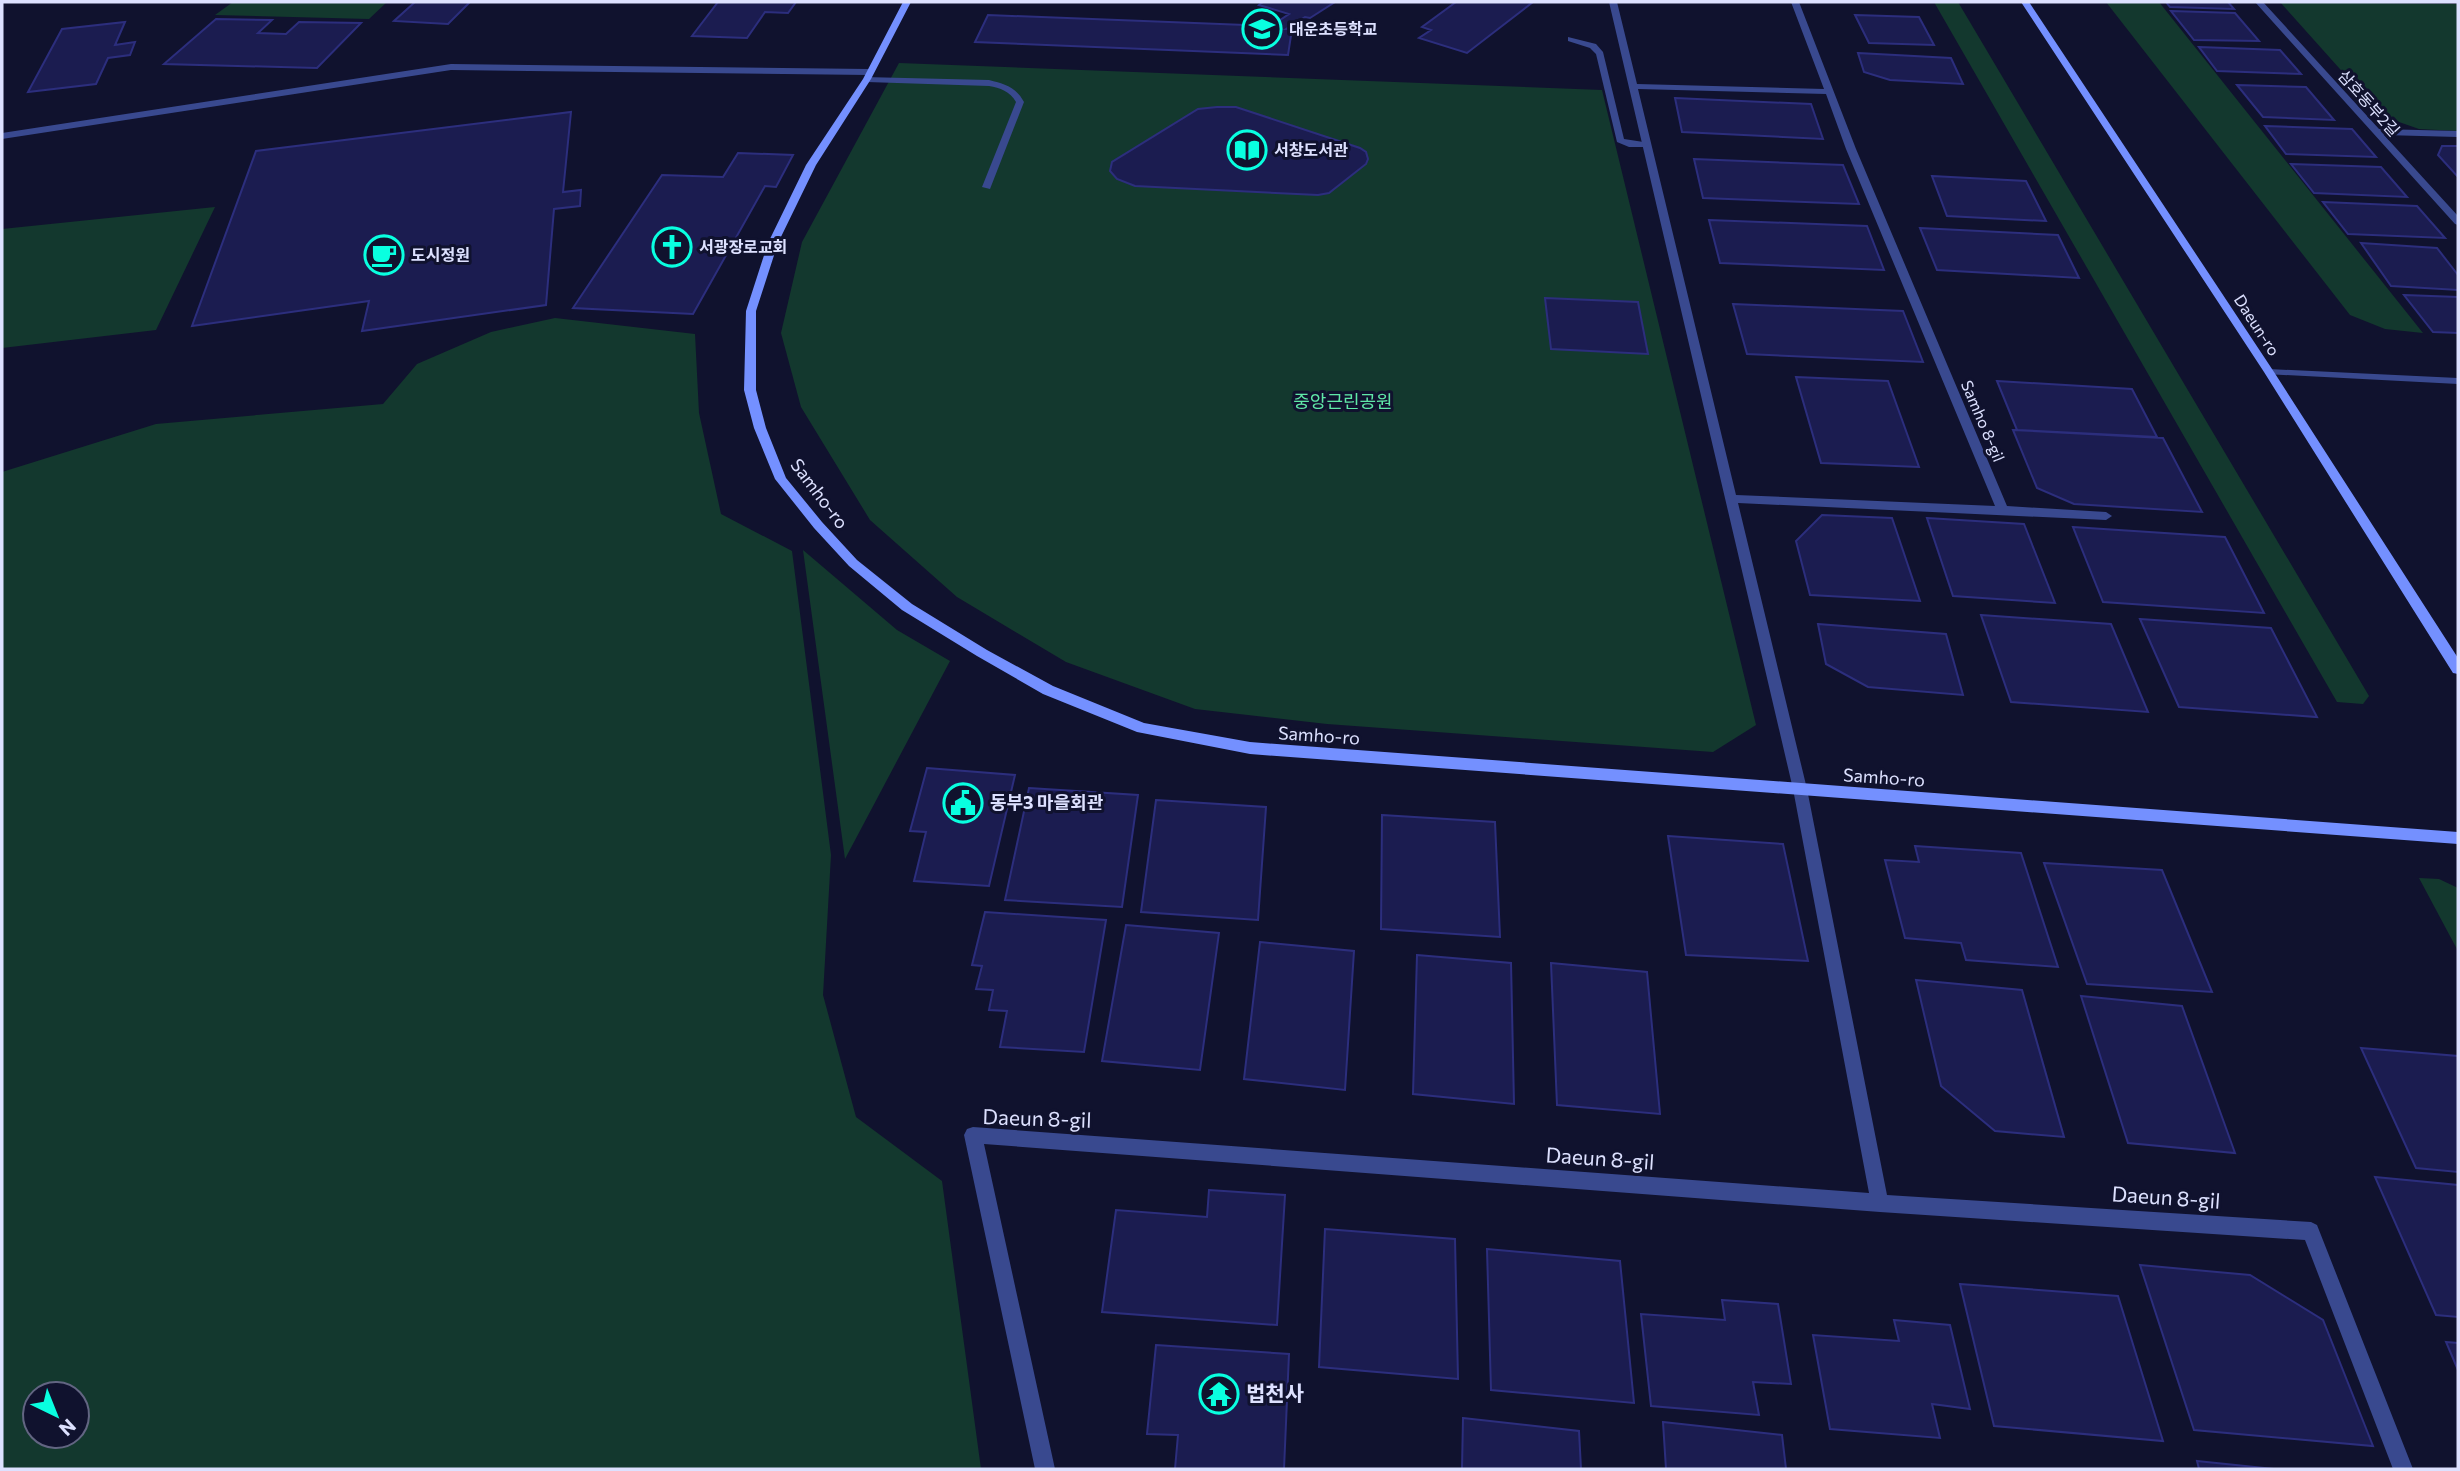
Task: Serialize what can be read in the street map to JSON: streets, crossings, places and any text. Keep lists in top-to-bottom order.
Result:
{
  "streets": {
    "street": [
      "삼호동부2길",
      "Daeun-ro",
      "Samho 8-gil",
      "Samho-ro",
      "Daeun 8-gil"
    ]
  },
  "parks": ["중앙근린공원"],
  "places": {
    "school or university": ["대운초등학교"],
    "library": ["서창도서관"],
    "church": ["서광장로교회"],
    "cafe": ["도시정원"],
    "public building": ["동부3 마을회관"],
    "temple": ["법천사"]
  },
  "north": "bottom right"
}
